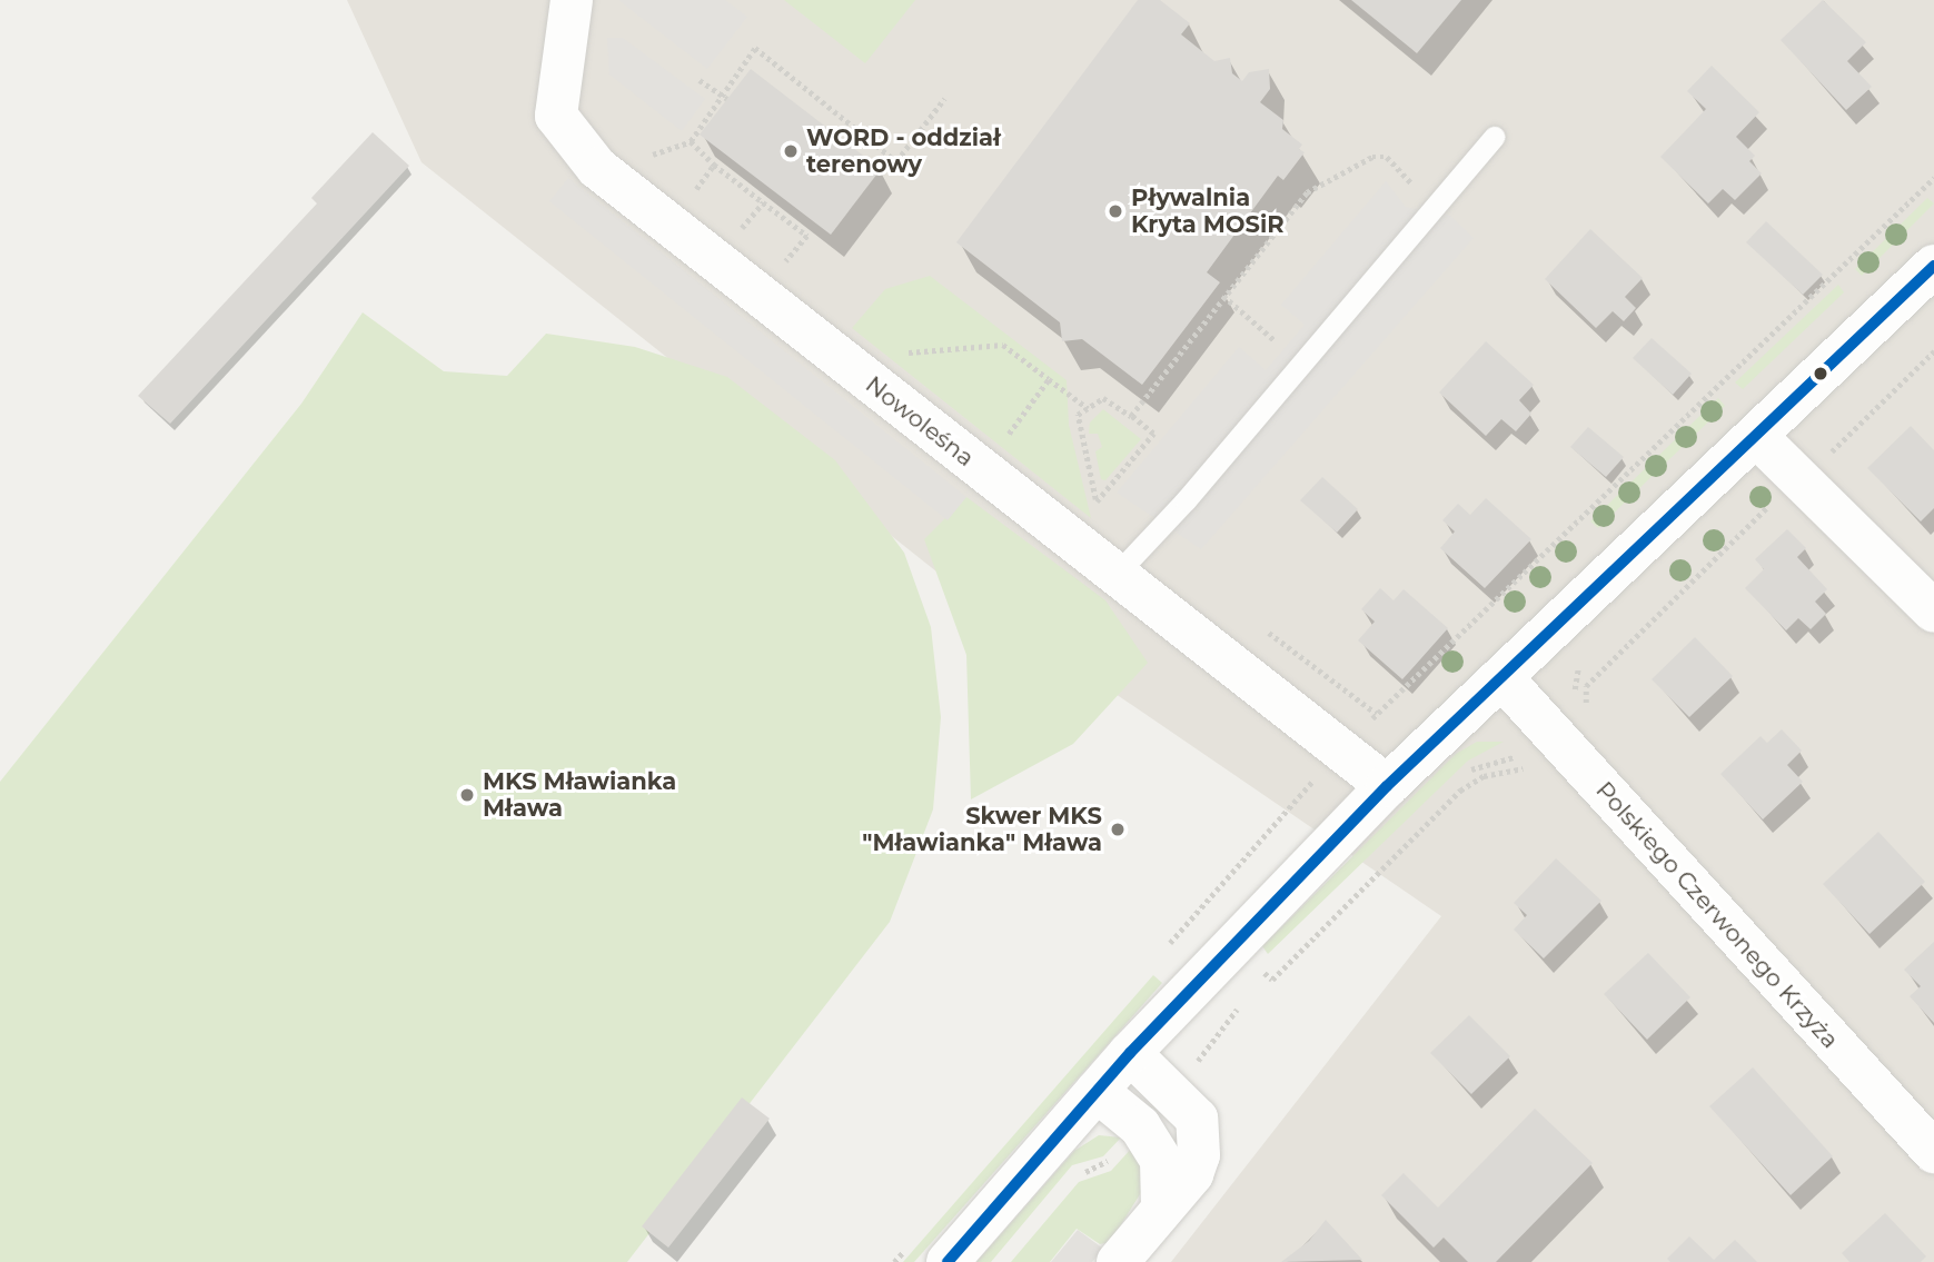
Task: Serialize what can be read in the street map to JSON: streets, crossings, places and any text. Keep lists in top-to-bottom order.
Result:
{
  "streets": {
    "street": ["Nowoleśna", "Polskiego Czerwonego Krzyża"]
  },
  "places": [
    "WORD - oddział terenowy",
    "Pływalnia Kryta MOSiR",
    "MKS Mławianka Mława",
    "Skwer MKS \"Mławianka\" Mława"
  ]
}
